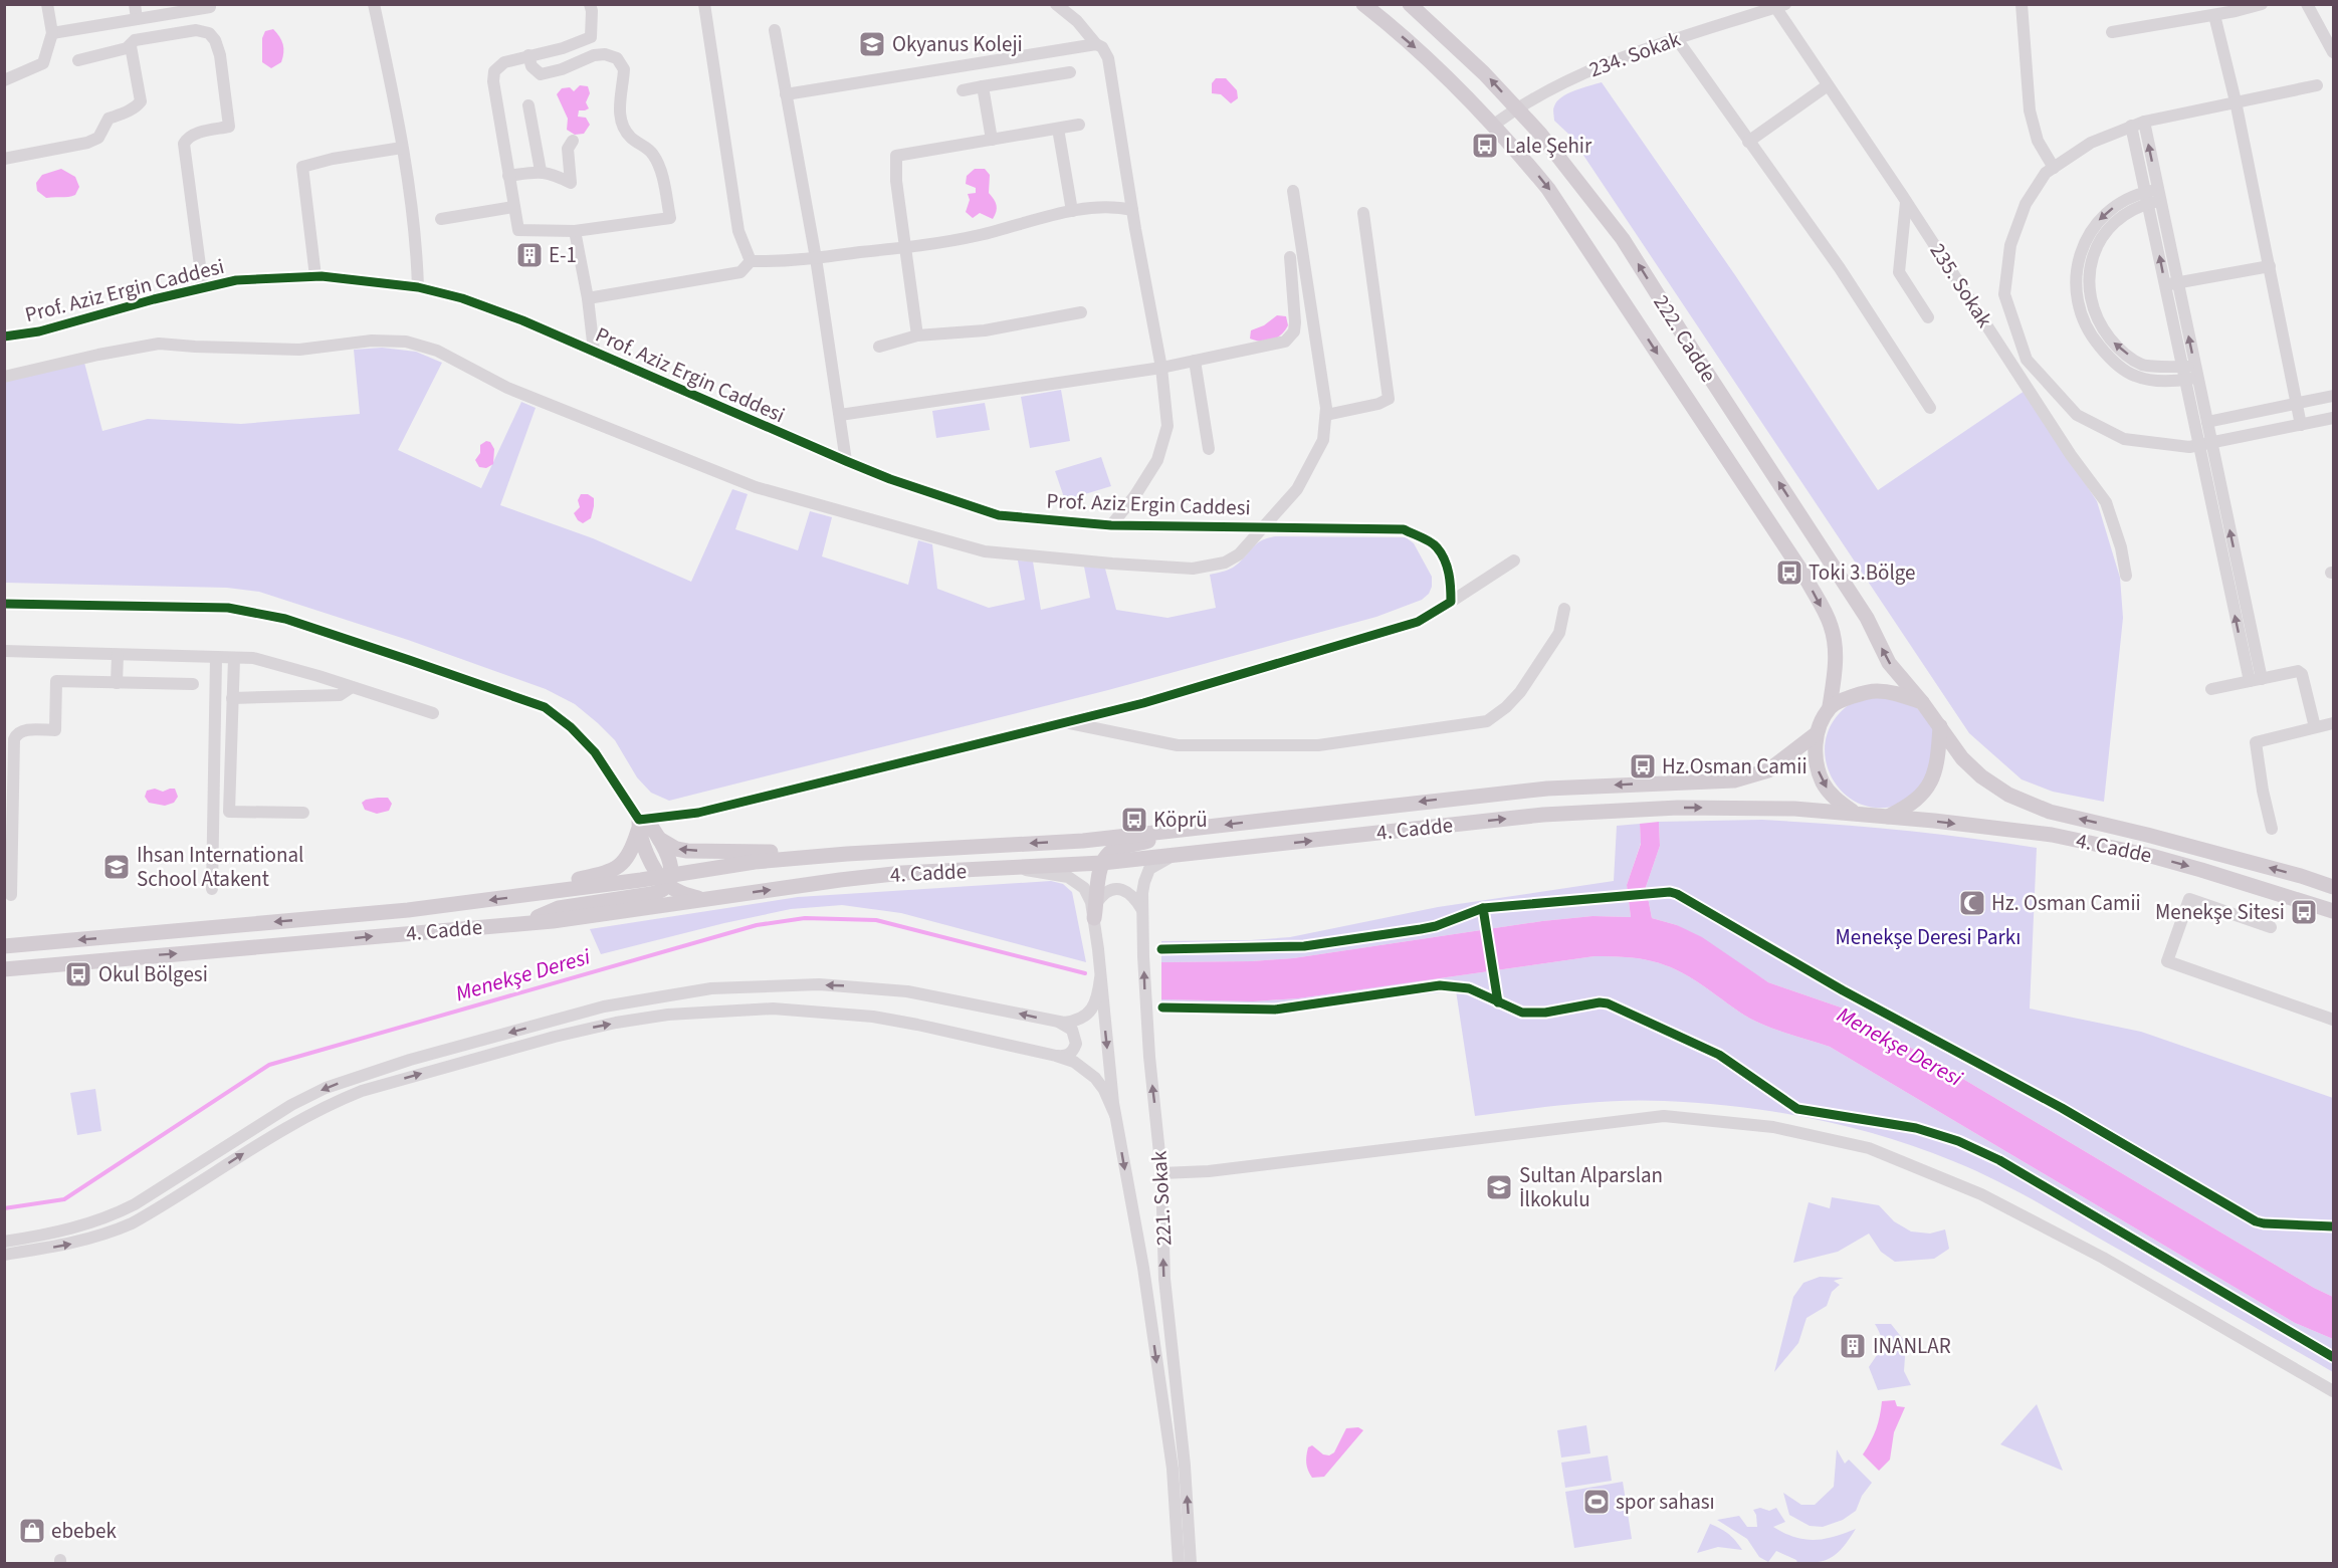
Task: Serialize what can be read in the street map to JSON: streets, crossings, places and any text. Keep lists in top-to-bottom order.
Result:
{
  "streets": {
    "main road": ["222. Cadde", "4. Cadde"],
    "street": [
      "234. Sokak",
      "235. Sokak",
      "Prof. Aziz Ergin Caddesi",
      "221. Sokak"
    ]
  },
  "crossings": [
    ["234. Sokak", "235. Sokak"],
    ["234. Sokak", "222. Cadde"],
    ["222. Cadde", "4. Cadde"],
    ["4. Cadde", "221. Sokak"]
  ],
  "water": ["Menekşe Deresi"],
  "parks": ["Menekşe Deresi Parkı"],
  "places": {
    "school or university": ["Okyanus Koleji", "Ihsan International School Atakent", "Sultan Alparslan İlkokulu"],
    "bus stop": [
      "Lale Şehir",
      "Toki 3.Bölge",
      "Hz.Osman Camii",
      "Köprü",
      "Menekşe Sitesi",
      "Okul Bölgesi"
    ],
    "building": ["E-1", "INANLAR"],
    "mosque": ["Hz. Osman Camii"],
    "sports": ["spor sahası"],
    "shop": ["ebebek"]
  }
}
